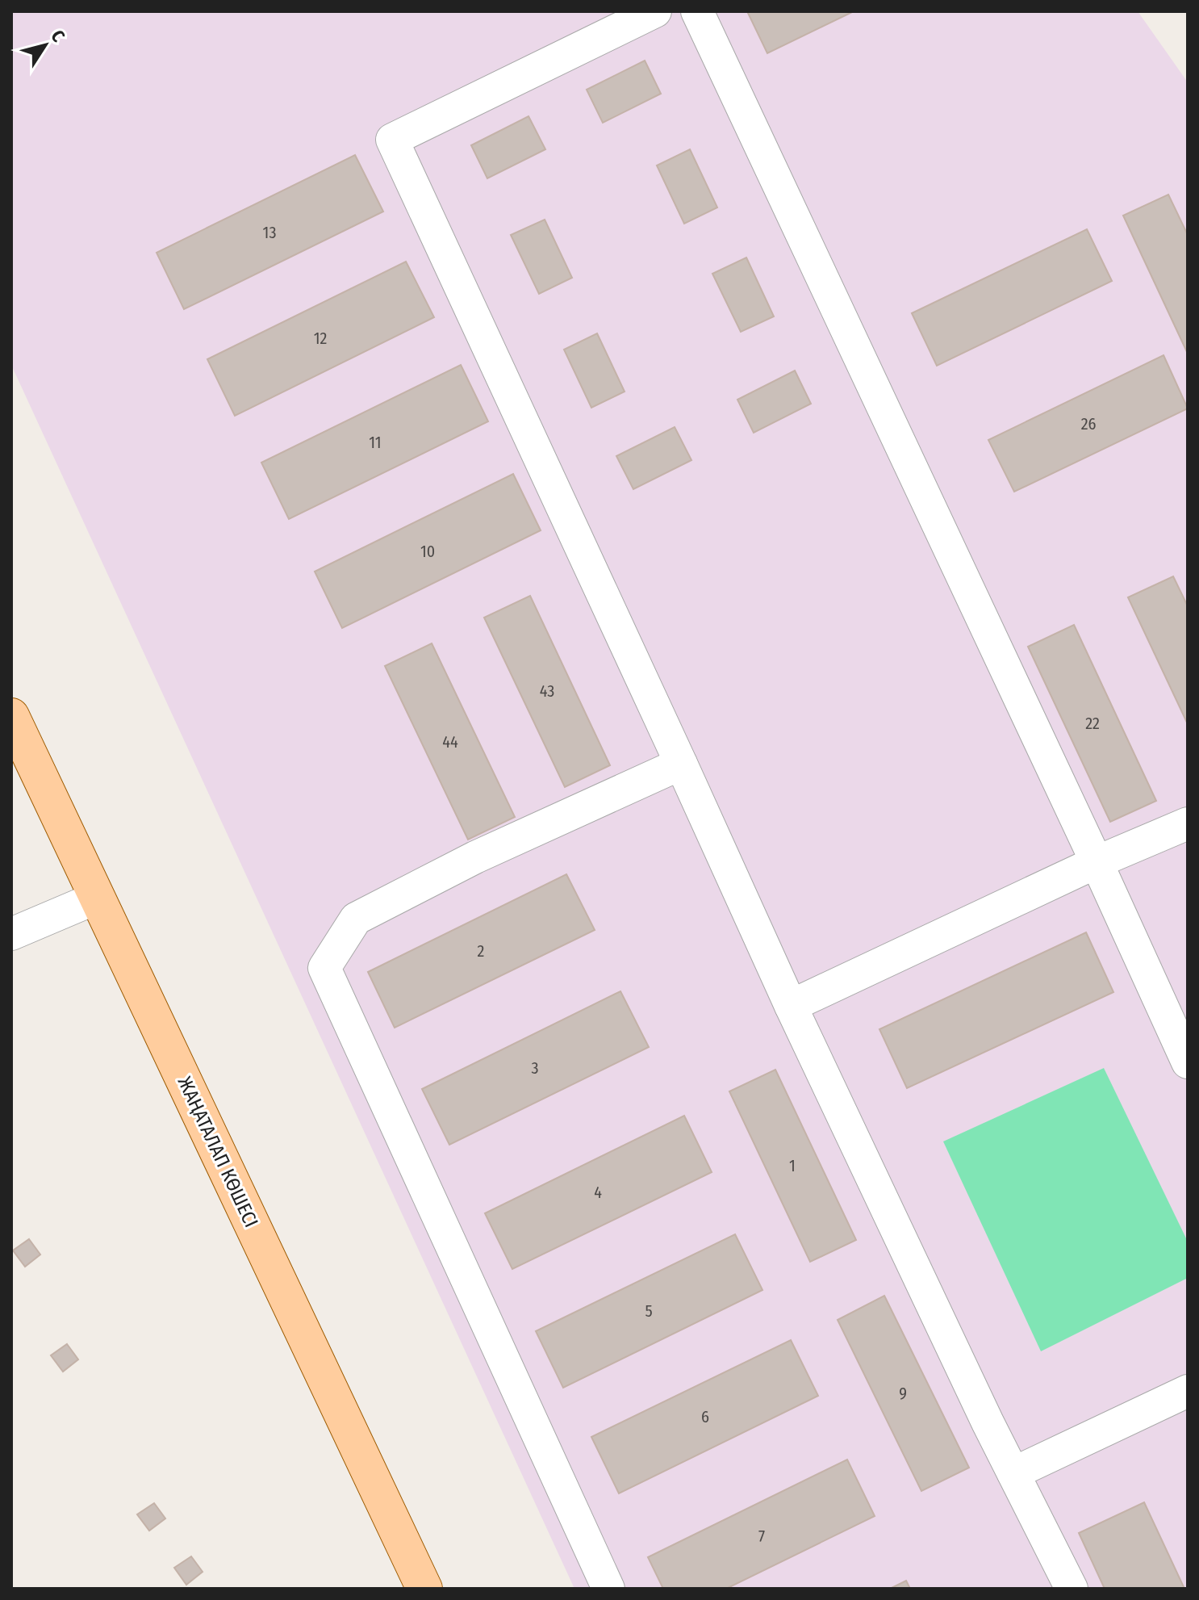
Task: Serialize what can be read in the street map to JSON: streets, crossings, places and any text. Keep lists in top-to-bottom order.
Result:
{
  "streets": {
    "main road": ["ЖАҢАТАЛАП КӨШЕСІ"]
  },
  "house_numbers": [
    "13",
    "12",
    "26",
    "11",
    "10",
    "43",
    "22",
    "44",
    "2",
    "3",
    "1",
    "4",
    "5",
    "9",
    "6",
    "7"
  ],
  "north": "top right"
}
